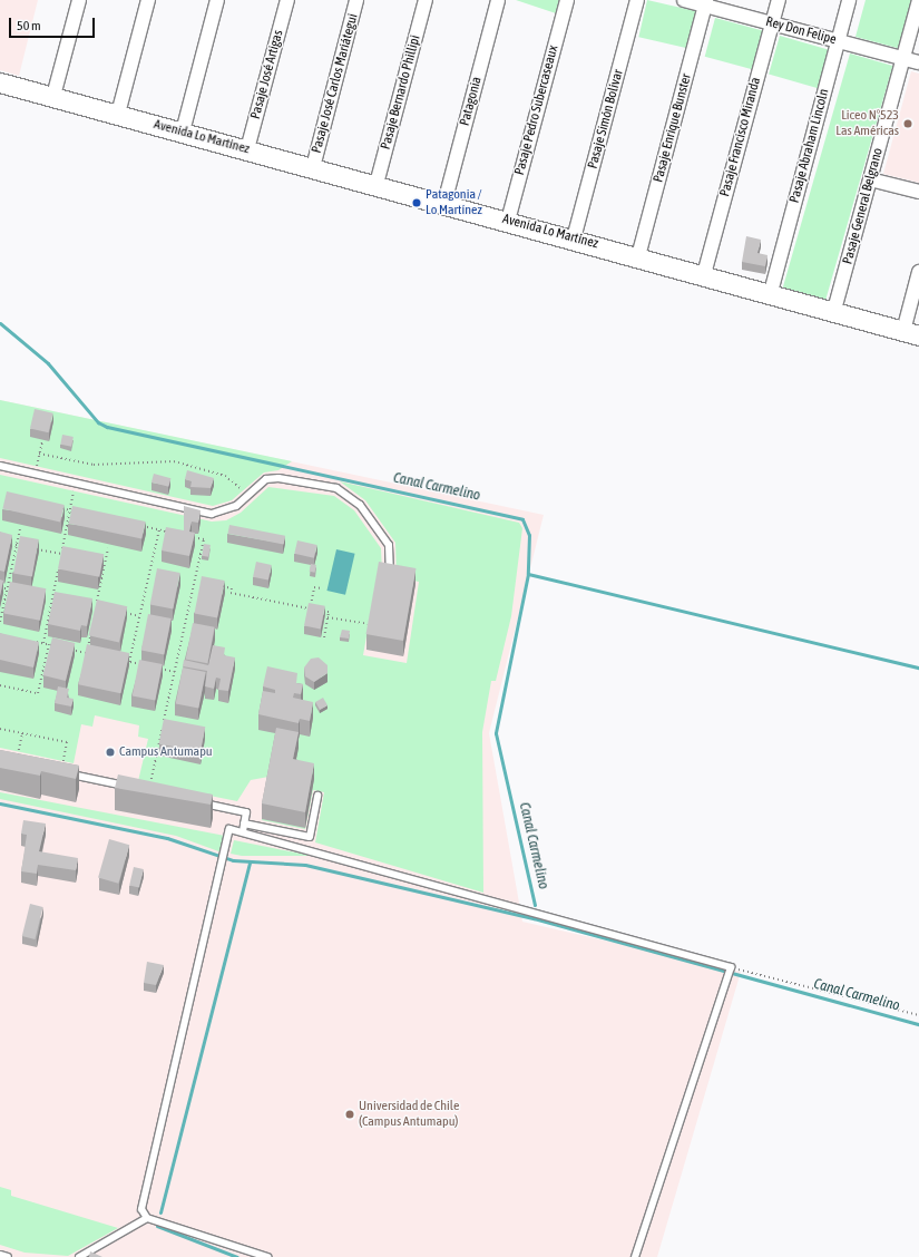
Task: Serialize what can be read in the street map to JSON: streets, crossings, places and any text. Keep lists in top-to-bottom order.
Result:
{
  "streets": {
    "main road": ["Avenida Lo Martínez"],
    "street": [
      "Rey Don Felipe",
      "Pasaje José Artigas",
      "Pasaje José Carlos Mariátegui",
      "Pasaje Bernardo Phillipi",
      "Patagonia",
      "Pasaje Pedro Subercaseaux",
      "Pasaje Simón Bolívar",
      "Pasaje Enrique Bunster",
      "Pasaje Francisco Miranda",
      "Pasaje Abraham Lincoln",
      "Pasaje General Belgrano"
    ]
  },
  "crossings": [
    ["Rey Don Felipe", "Pasaje Enrique Bunster"],
    ["Rey Don Felipe", "Pasaje Francisco Miranda"],
    ["Rey Don Felipe", "Pasaje Abraham Lincoln"],
    ["Rey Don Felipe", "Pasaje General Belgrano"],
    ["Pasaje José Artigas", "Avenida Lo Martínez"],
    ["Pasaje José Carlos Mariátegui", "Avenida Lo Martínez"],
    ["Pasaje Bernardo Phillipi", "Avenida Lo Martínez"],
    ["Patagonia", "Avenida Lo Martínez"],
    ["Pasaje Pedro Subercaseaux", "Avenida Lo Martínez"],
    ["Pasaje Simón Bolívar", "Avenida Lo Martínez"],
    ["Pasaje Enrique Bunster", "Avenida Lo Martínez"],
    ["Avenida Lo Martínez", "Pasaje Francisco Miranda"],
    ["Avenida Lo Martínez", "Pasaje Abraham Lincoln"],
    ["Avenida Lo Martínez", "Pasaje General Belgrano"]
  ],
  "water": ["Canal Carmelino"],
  "places": [
    "Liceo N°523 Las Américas",
    "Patagonia / Lo Martínez",
    "Campus Antumapu",
    "Universidad de Chile (Campus Antumapu)"
  ],
  "scale_bar": "50 m"
}
